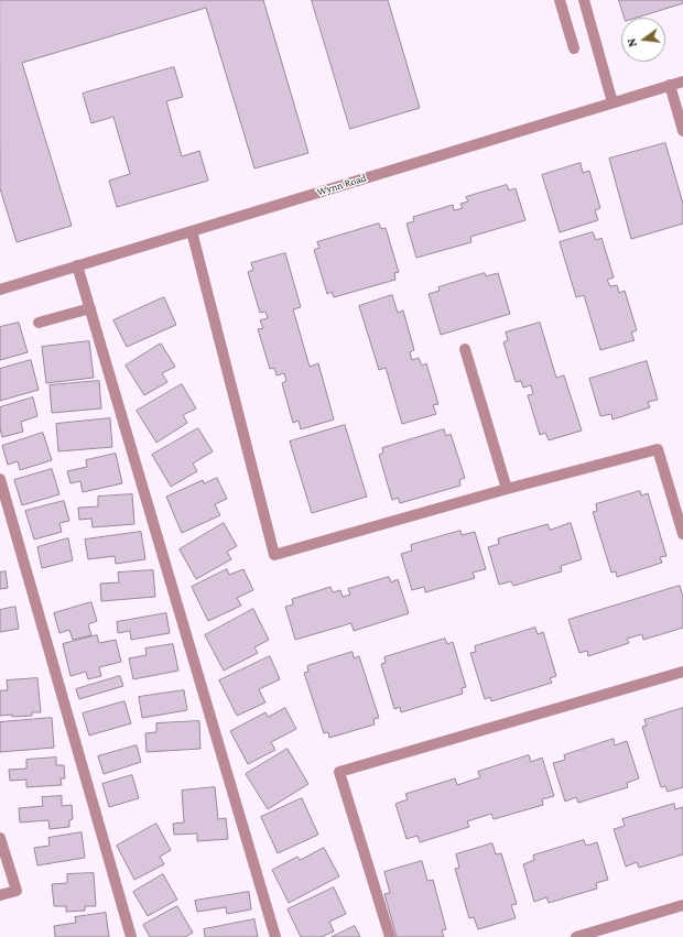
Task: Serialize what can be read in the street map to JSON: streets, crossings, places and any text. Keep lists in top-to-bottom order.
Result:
{
  "streets": {
    "street": ["Wynn Road"]
  },
  "north": "left"
}
